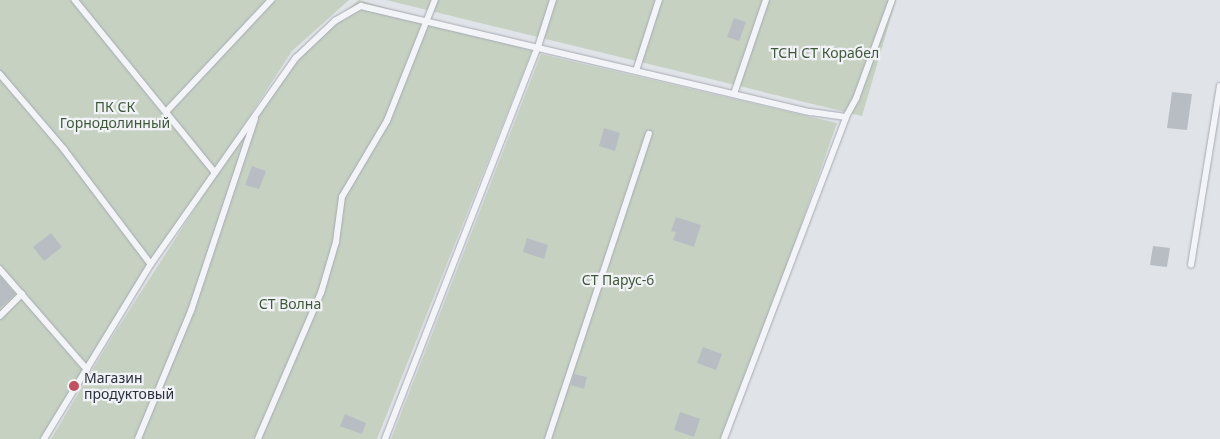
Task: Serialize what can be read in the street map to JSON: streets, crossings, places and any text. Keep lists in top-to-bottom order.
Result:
{
  "parks": [
    "ТСН СТ Корабел",
    "ПК СК Горнодолинный",
    "СТ Парус-6",
    "СТ Волна"
  ],
  "places": ["Магазин продуктовый"]
}
